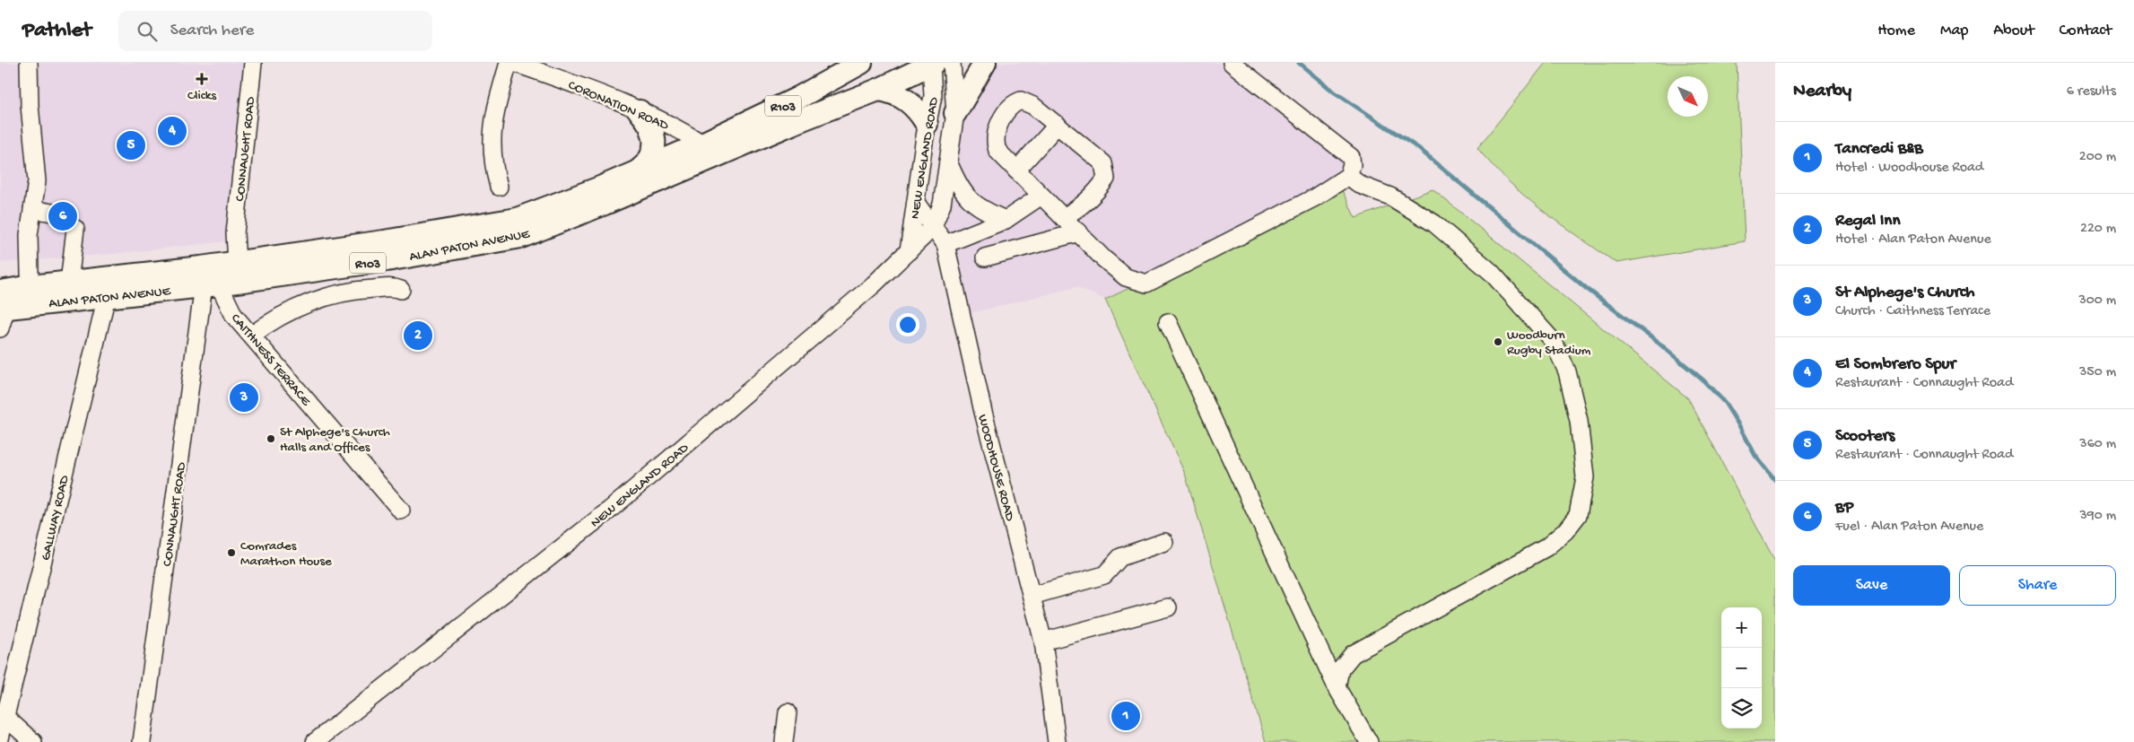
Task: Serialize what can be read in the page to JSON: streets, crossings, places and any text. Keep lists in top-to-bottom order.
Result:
{
  "streets": {
    "main road": ["R103", "ALAN PATON AVENUE"],
    "street": [
      "CORONATION ROAD",
      "CONNAUGHT ROAD",
      "NEW ENGLAND ROAD",
      "CAITHNESS TERRACE",
      "WOODHOUSE ROAD",
      "GALLWAY ROAD"
    ]
  },
  "crossings": [
    ["CORONATION ROAD", "ALAN PATON AVENUE"],
    ["CONNAUGHT ROAD", "ALAN PATON AVENUE"],
    ["CONNAUGHT ROAD", "CAITHNESS TERRACE"],
    ["NEW ENGLAND ROAD", "ALAN PATON AVENUE"],
    ["NEW ENGLAND ROAD", "WOODHOUSE ROAD"],
    ["ALAN PATON AVENUE", "CAITHNESS TERRACE"],
    ["ALAN PATON AVENUE", "GALLWAY ROAD"]
  ],
  "places": {
    "health": ["Clicks"],
    "other": ["Woodburn Rugby Stadium", "St Alphege's Church Halls and Offices", "Comrades Marathon House"]
  },
  "north": "bottom right",
  "page": {
    "header": "Pathlet",
    "search": "Search here",
    "nav": [
      "Home",
      "Map",
      "About",
      "Contact"
    ],
    "heading": ["Nearby", "6 results"],
    "pins": [
      "4",
      "5",
      "6",
      "2",
      "3",
      "1"
    ],
    "list": [
      {
        "mark": "1",
        "name": "Tancredi B&B",
        "note": "Hotel · Woodhouse Road",
        "value": "200 m"
      },
      {
        "mark": "2",
        "name": "Regal Inn",
        "note": "Hotel · Alan Paton Avenue",
        "value": "220 m"
      },
      {
        "mark": "3",
        "name": "St Alphege's Church",
        "note": "Church · Caithness Terrace",
        "value": "300 m"
      },
      {
        "mark": "4",
        "name": "El Sombrero Spur",
        "note": "Restaurant · Connaught Road",
        "value": "350 m"
      },
      {
        "mark": "5",
        "name": "Scooters",
        "note": "Restaurant · Connaught Road",
        "value": "360 m"
      },
      {
        "mark": "6",
        "name": "BP",
        "note": "Fuel · Alan Paton Avenue",
        "value": "390 m"
      }
    ],
    "buttons": ["Save", "Share"],
    "map_buttons": ["+", "−"]
  }
}
